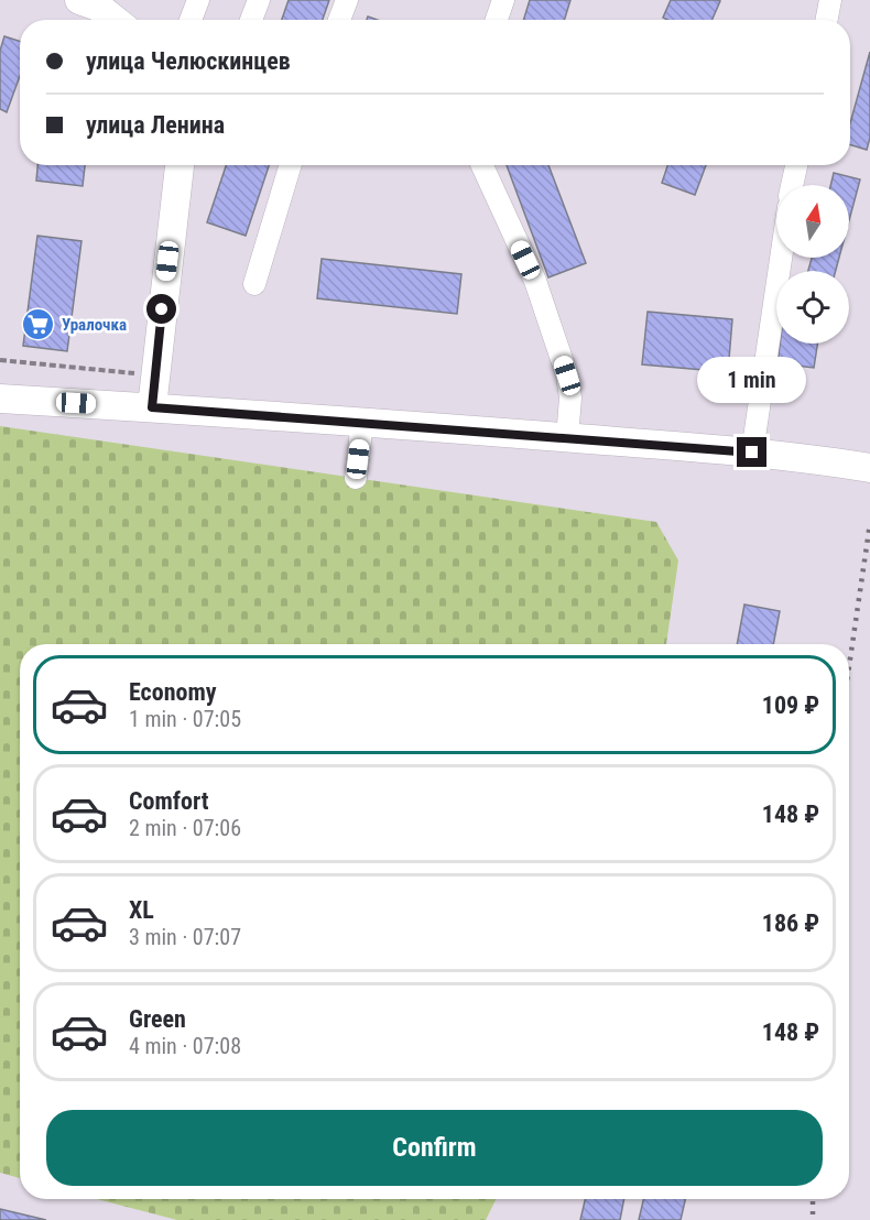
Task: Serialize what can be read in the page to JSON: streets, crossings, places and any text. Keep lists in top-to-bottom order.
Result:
{
  "places": {
    "supermarket": ["Уралочка"]
  },
  "north": "top",
  "page": {
    "banner": ["улица Челюскинцев", "улица Ленина"],
    "bubble": "1 min",
    "list": [
      {
        "name": "Economy",
        "note": "1 min · 07:05",
        "value": "109 ₽"
      },
      {
        "name": "Comfort",
        "note": "2 min · 07:06",
        "value": "148 ₽"
      },
      {
        "name": "XL",
        "note": "3 min · 07:07",
        "value": "186 ₽"
      },
      {
        "name": "Green",
        "note": "4 min · 07:08",
        "value": "148 ₽"
      }
    ],
    "buttons": "Confirm"
  }
}
